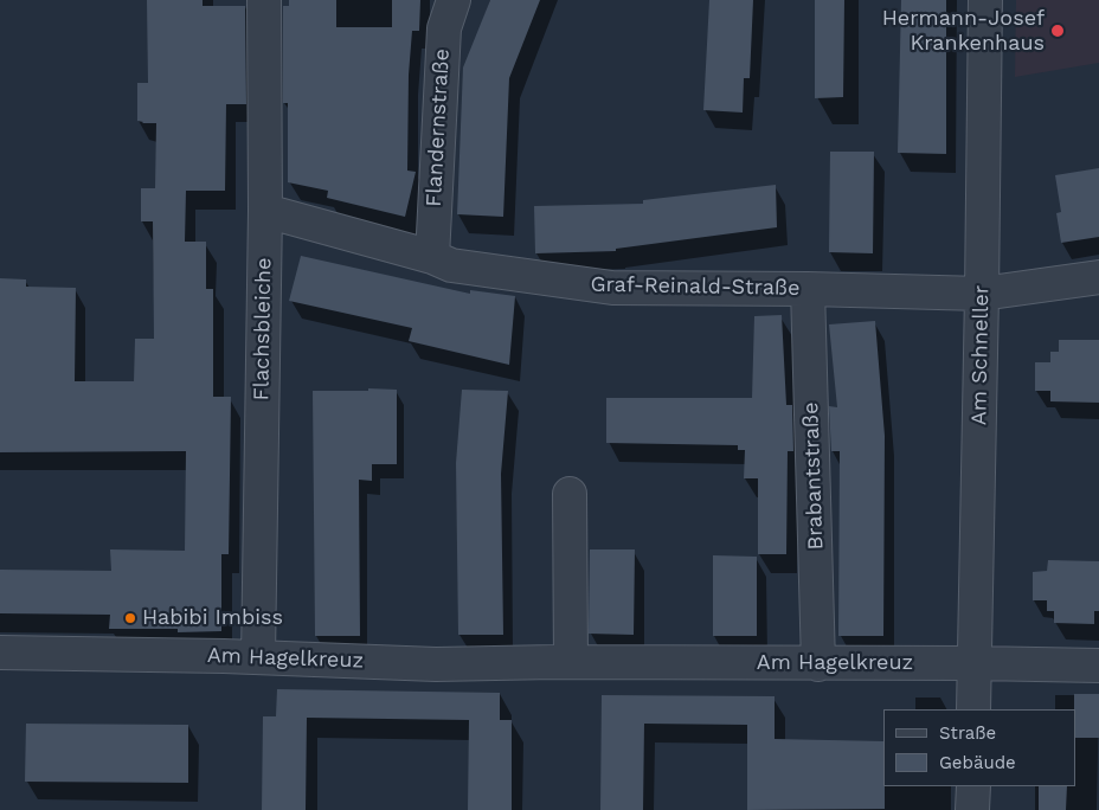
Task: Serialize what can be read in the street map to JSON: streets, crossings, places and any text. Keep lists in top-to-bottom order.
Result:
{
  "streets": {
    "street": [
      "Flandernstraße",
      "Graf-Reinald-Straße",
      "Flachsbleiche",
      "Am Schneller",
      "Brabantstraße",
      "Am Hagelkreuz"
    ]
  },
  "crossings": [
    ["Flandernstraße", "Graf-Reinald-Straße"],
    ["Graf-Reinald-Straße", "Flachsbleiche"],
    ["Graf-Reinald-Straße", "Am Schneller"],
    ["Graf-Reinald-Straße", "Brabantstraße"],
    ["Flachsbleiche", "Am Hagelkreuz"],
    ["Am Schneller", "Am Hagelkreuz"],
    ["Brabantstraße", "Am Hagelkreuz"]
  ],
  "places": ["Hermann-Josef Krankenhaus", "Habibi Imbiss"],
  "legend": ["Straße", "Gebäude"]
}
